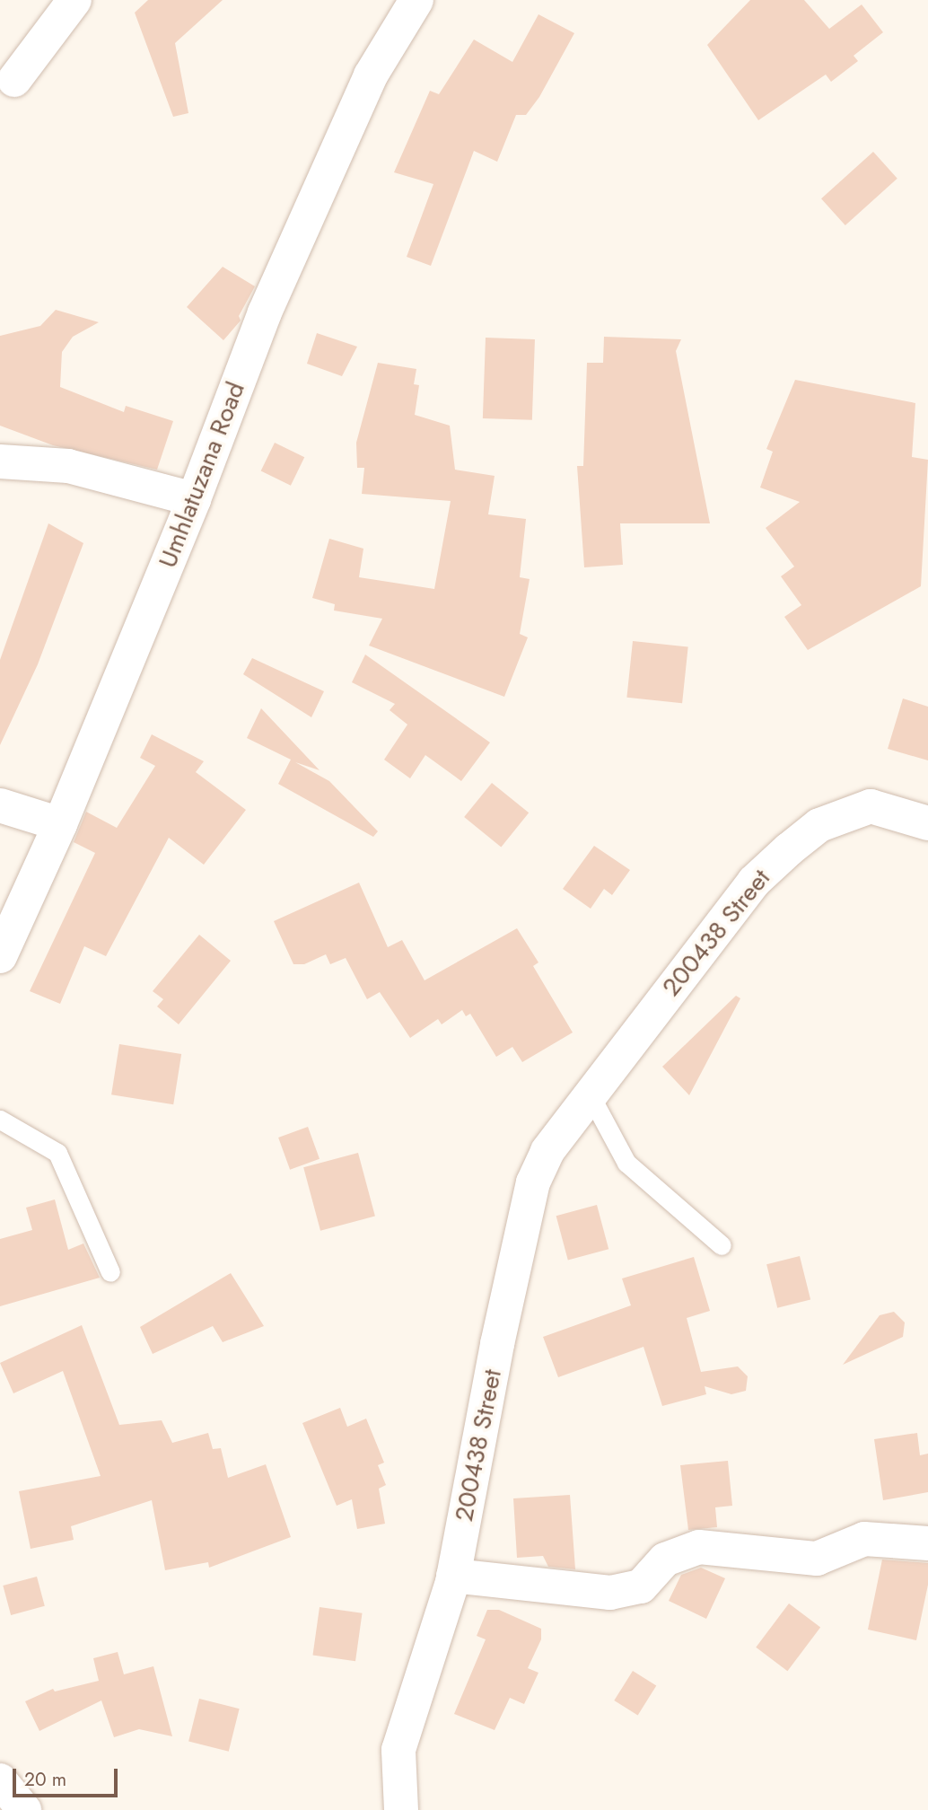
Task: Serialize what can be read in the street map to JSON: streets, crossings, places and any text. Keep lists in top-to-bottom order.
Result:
{
  "streets": {
    "street": ["Umhlatuzana Road", "200438 Street"]
  },
  "scale_bar": "20 m"
}
